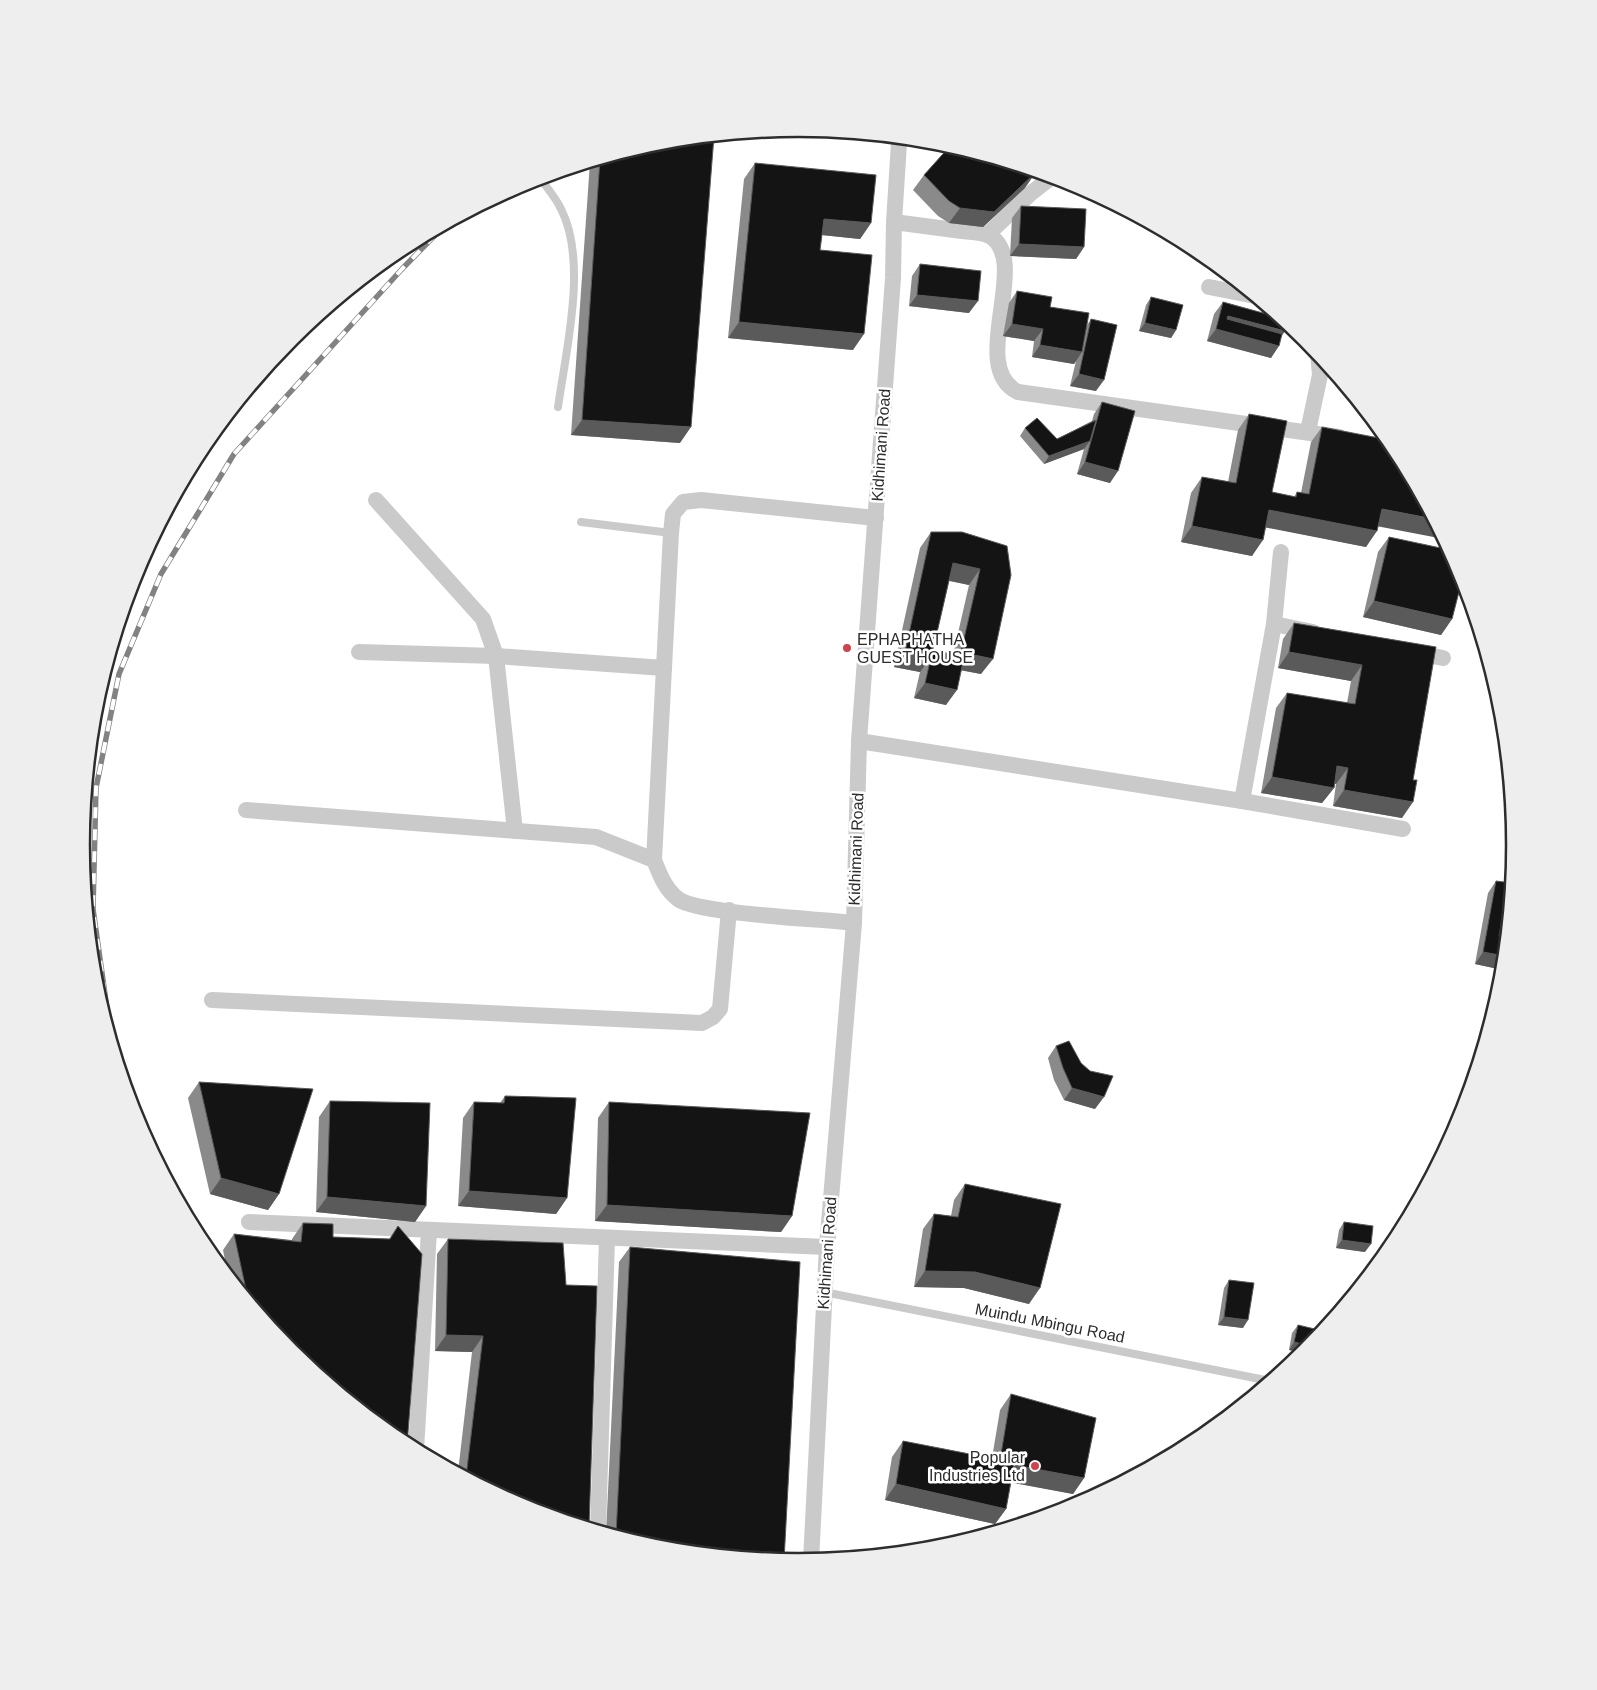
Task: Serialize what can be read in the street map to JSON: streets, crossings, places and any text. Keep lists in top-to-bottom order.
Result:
{
  "streets": {
    "street": ["Kidhimani Road"],
    "lane": ["Muindu Mbingu Road"]
  },
  "crossings": [
    ["Kidhimani Road", "Muindu Mbingu Road"]
  ],
  "places": ["EPHAPHATHA GUEST HOUSE", "Popular Industries Ltd"]
}
